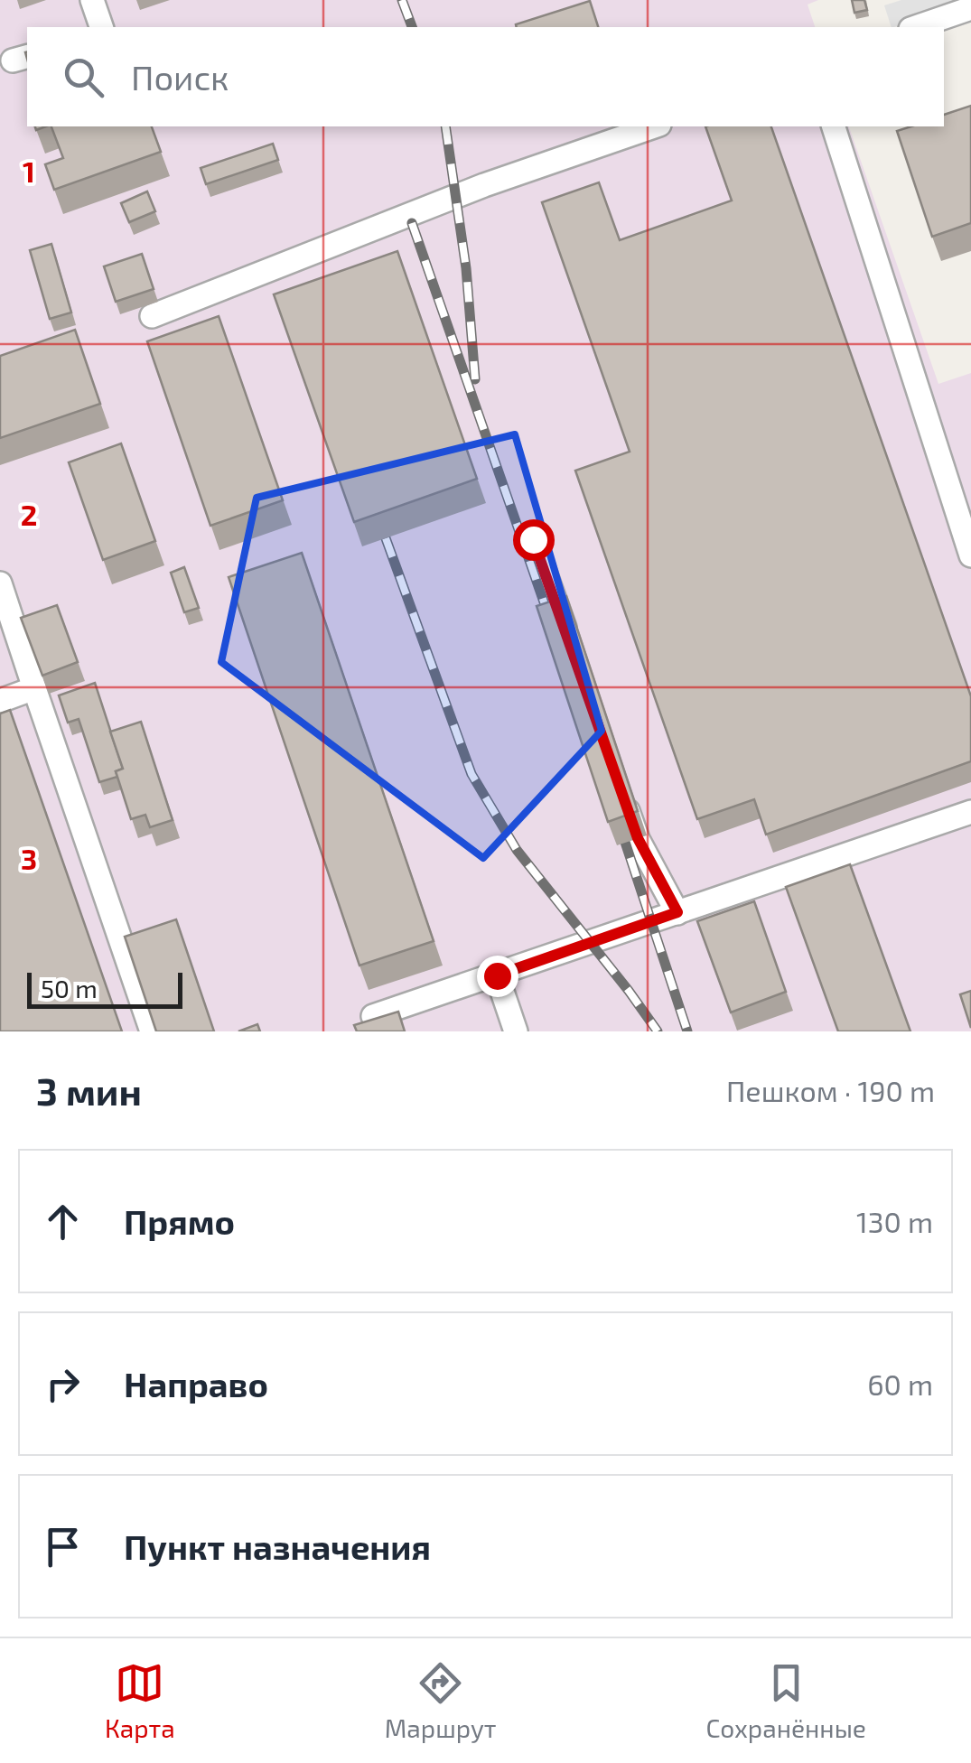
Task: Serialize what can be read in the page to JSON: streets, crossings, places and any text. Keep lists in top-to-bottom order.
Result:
{
  "scale_bar": "50 m",
  "page": {
    "search": "Поиск",
    "scale": "50 m",
    "heading": ["3 мин", "Пешком · 190 m"],
    "list": [
      ["Прямо", "130 m"],
      ["Направо", "60 m"],
      "Пункт назначения"
    ],
    "nav": ["Карта", "Маршрут", "Сохранённые"]
  },
  "grid": {
    "rows": ["1", "2", "3"]
  }
}
